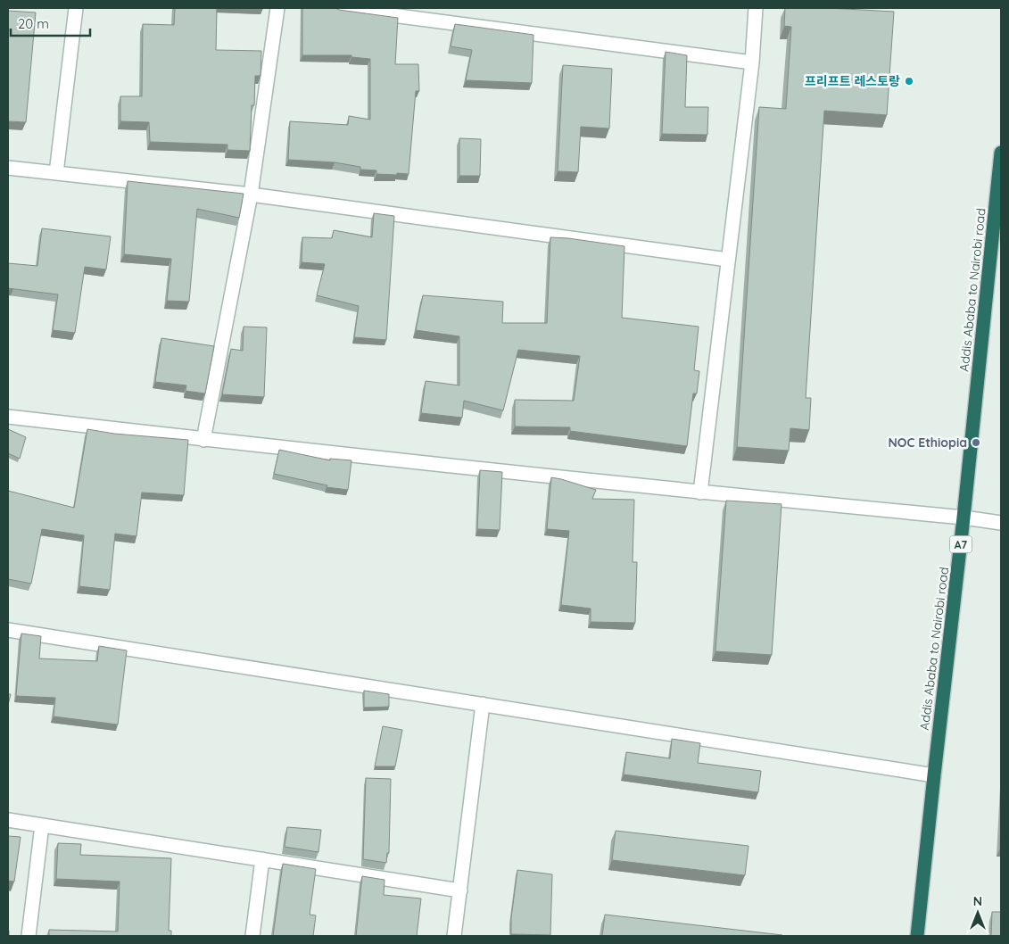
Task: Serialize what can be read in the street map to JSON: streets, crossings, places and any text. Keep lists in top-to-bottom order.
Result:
{
  "streets": {
    "highway": ["Addis Ababa to Nairobi road", "A7"]
  },
  "places": ["프리프트 레스토랑", "NOC Ethiopia"],
  "scale_bar": "20 m",
  "north": "top"
}
